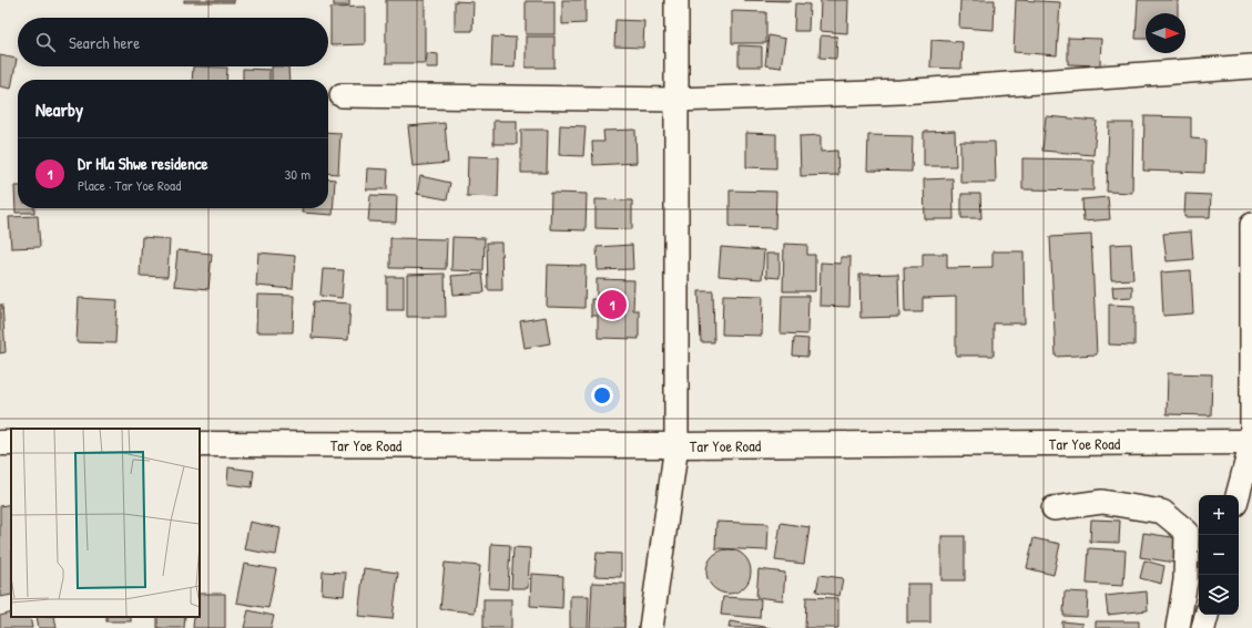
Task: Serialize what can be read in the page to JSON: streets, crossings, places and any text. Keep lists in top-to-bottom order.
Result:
{
  "streets": {
    "main road": ["Tar Yoe Road"]
  },
  "north": "right",
  "page": {
    "search": "Search here",
    "heading": "Nearby",
    "list": [
      {
        "mark": "1",
        "name": "Dr Hla Shwe residence",
        "note": "Place · Tar Yoe Road",
        "value": "30 m"
      }
    ],
    "pins": "1",
    "map_buttons": ["+", "−"]
  }
}
